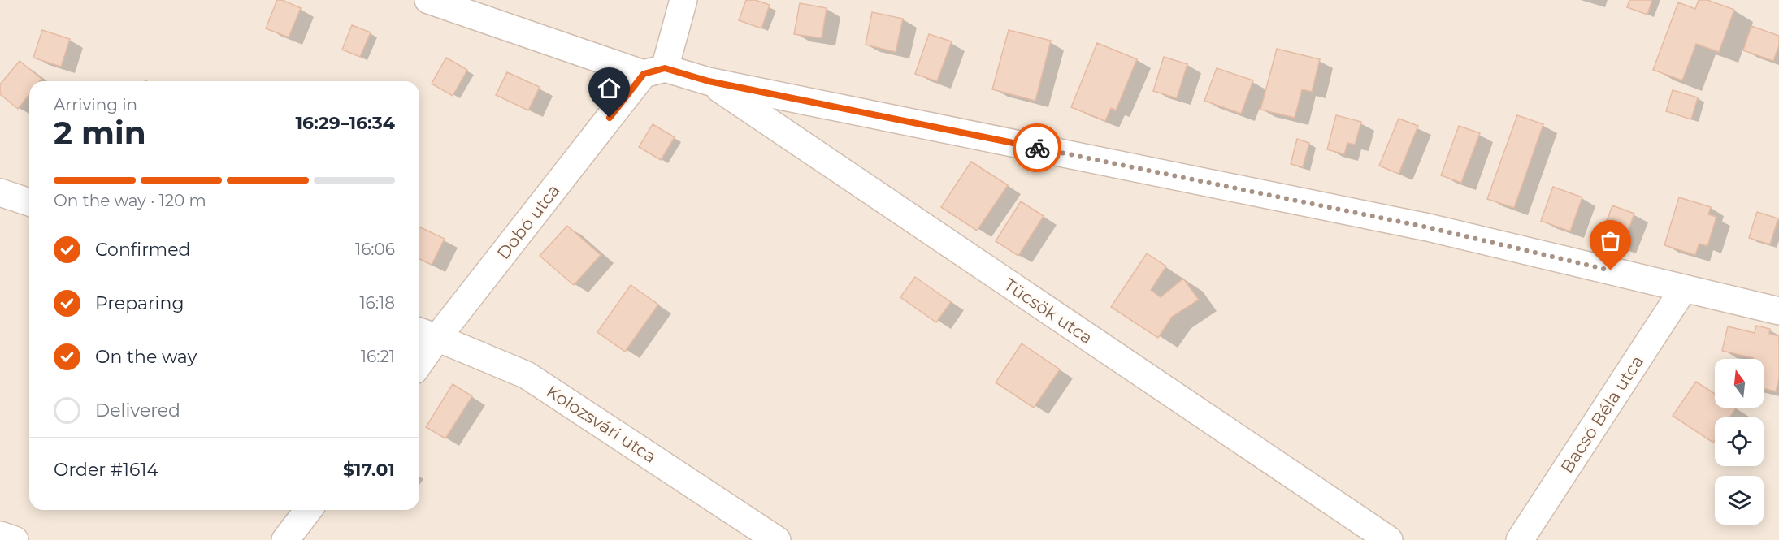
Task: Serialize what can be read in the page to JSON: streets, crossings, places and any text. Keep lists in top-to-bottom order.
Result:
{
  "streets": {
    "street": [
      "Dobó utca",
      "Tücsök utca",
      "Bacsó Béla utca",
      "Kolozsvári utca"
    ]
  },
  "crossings": [
    ["Dobó utca", "Kolozsvári utca"]
  ],
  "north": "top",
  "page": {
    "heading": ["2 min", "Arriving in", "16:29–16:34"],
    "panel": ["Order #1614", "$17.01"],
    "bar": "On the way · 120 m",
    "list": [
      ["Confirmed", "16:06"],
      ["Preparing", "16:18"],
      ["On the way", "16:21"],
      "Delivered"
    ]
  }
}
